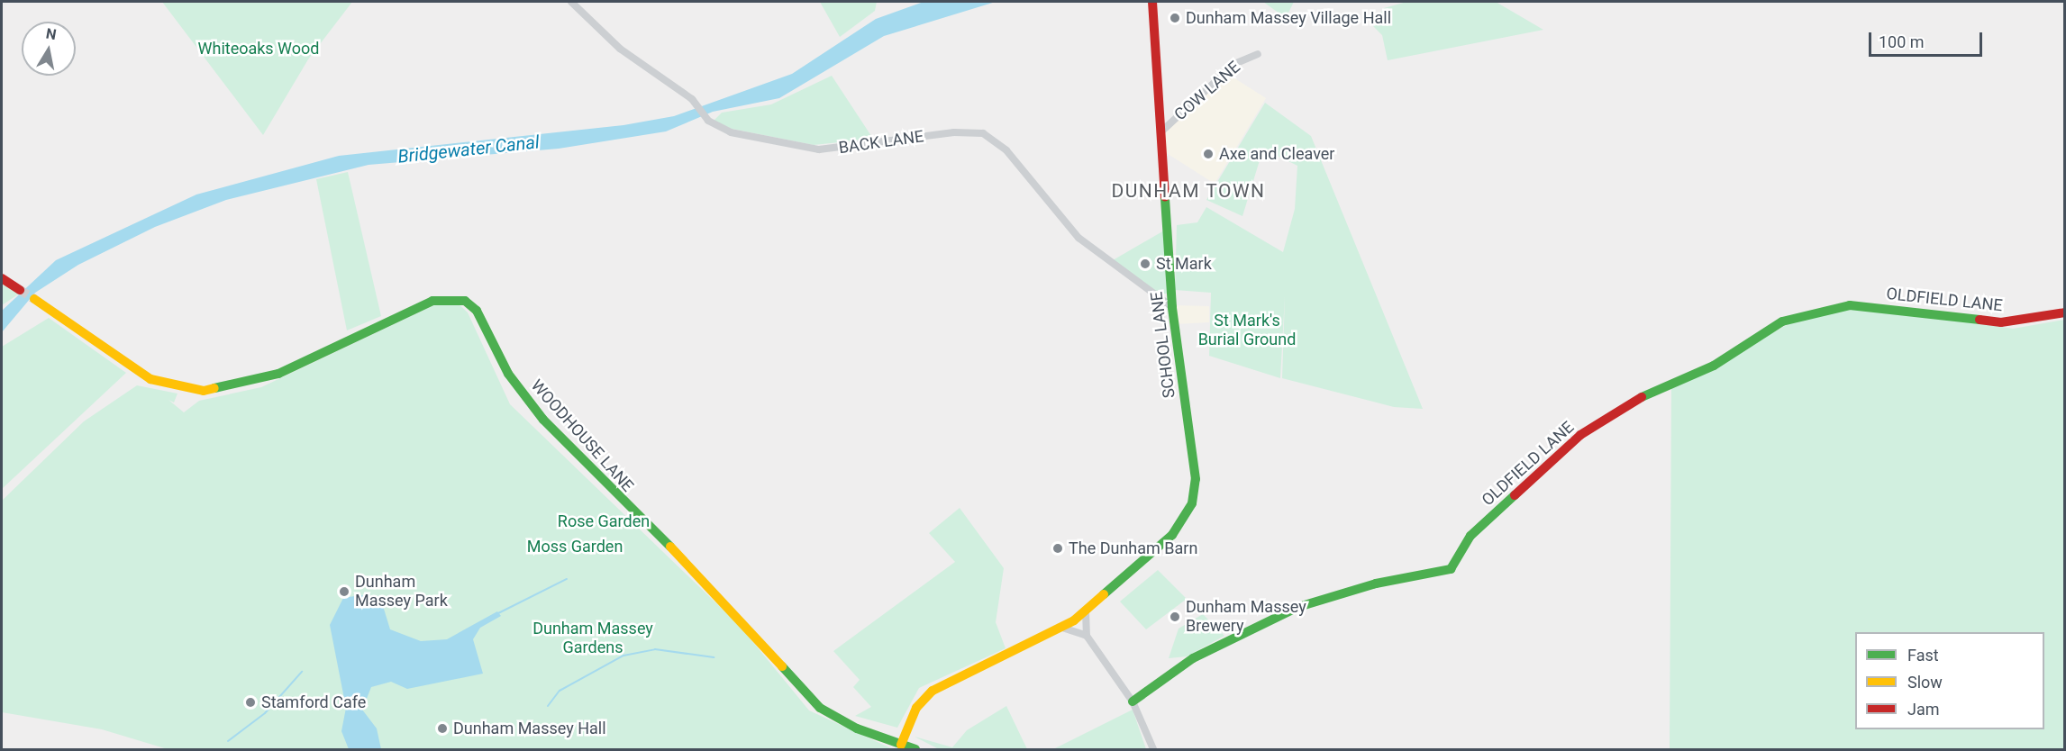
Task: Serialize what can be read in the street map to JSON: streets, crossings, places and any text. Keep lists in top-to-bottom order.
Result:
{
  "streets": {
    "street": [
      "COW LANE",
      "BACK LANE",
      "OLDFIELD LANE",
      "SCHOOL LANE",
      "WOODHOUSE LANE"
    ]
  },
  "crossings": [
    ["COW LANE", "SCHOOL LANE"],
    ["BACK LANE", "SCHOOL LANE"]
  ],
  "districts": ["DUNHAM TOWN"],
  "water": ["Bridgewater Canal"],
  "parks": [
    "Whiteoaks Wood",
    "St Mark's Burial Ground",
    "Rose Garden",
    "Moss Garden",
    "Dunham Massey Gardens"
  ],
  "places": [
    "Dunham Massey Village Hall",
    "Axe and Cleaver",
    "St Mark",
    "The Dunham Barn",
    "Dunham Massey Park",
    "Dunham Massey Brewery",
    "Stamford Cafe",
    "Dunham Massey Hall"
  ],
  "legend": ["Fast", "Slow", "Jam"],
  "scale_bar": "100 m",
  "north": "top"
}
